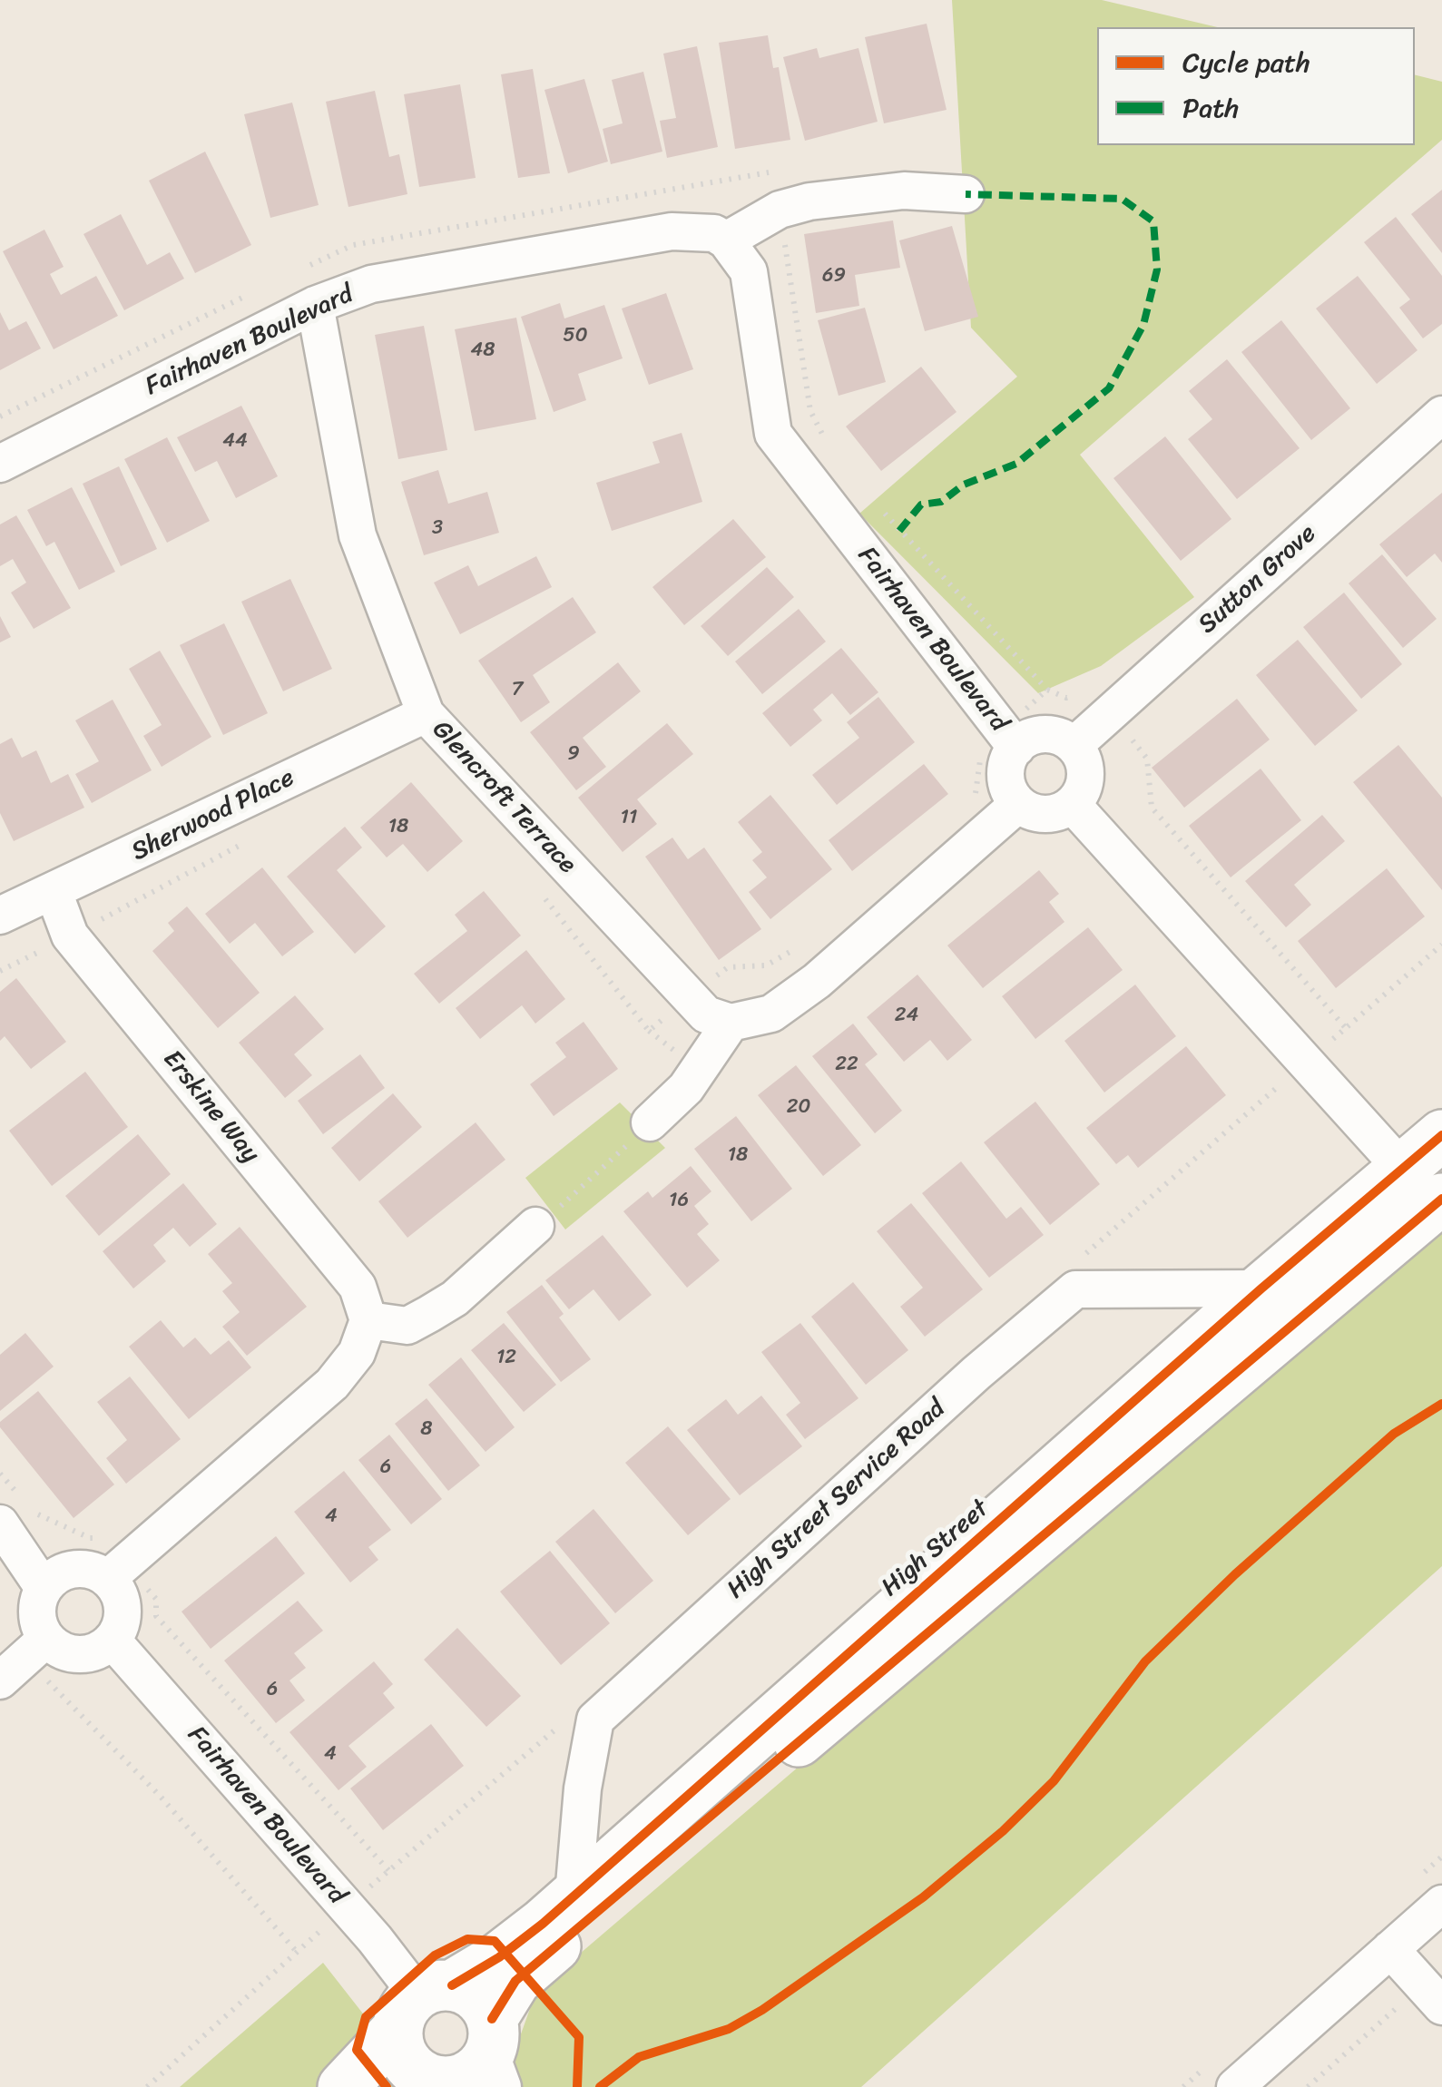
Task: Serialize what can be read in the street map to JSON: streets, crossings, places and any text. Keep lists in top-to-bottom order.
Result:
{
  "streets": {
    "main road": ["High Street"],
    "street": [
      "Fairhaven Boulevard",
      "Sutton Grove",
      "Glencroft Terrace",
      "Sherwood Place",
      "Erskine Way",
      "High Street Service Road"
    ]
  },
  "crossings": [
    ["Fairhaven Boulevard", "Sutton Grove"],
    ["Fairhaven Boulevard", "Glencroft Terrace"],
    ["Fairhaven Boulevard", "High Street"],
    ["Glencroft Terrace", "Sherwood Place"],
    ["Sherwood Place", "Erskine Way"],
    ["High Street Service Road", "High Street"]
  ],
  "house_numbers": [
    "69",
    "50",
    "48",
    "44",
    "3",
    "7",
    "9",
    "11",
    "18",
    "24",
    "22",
    "20",
    "18",
    "16",
    "12",
    "8",
    "6",
    "4",
    "6",
    "4"
  ],
  "legend": ["Cycle path", "Path"]
}
